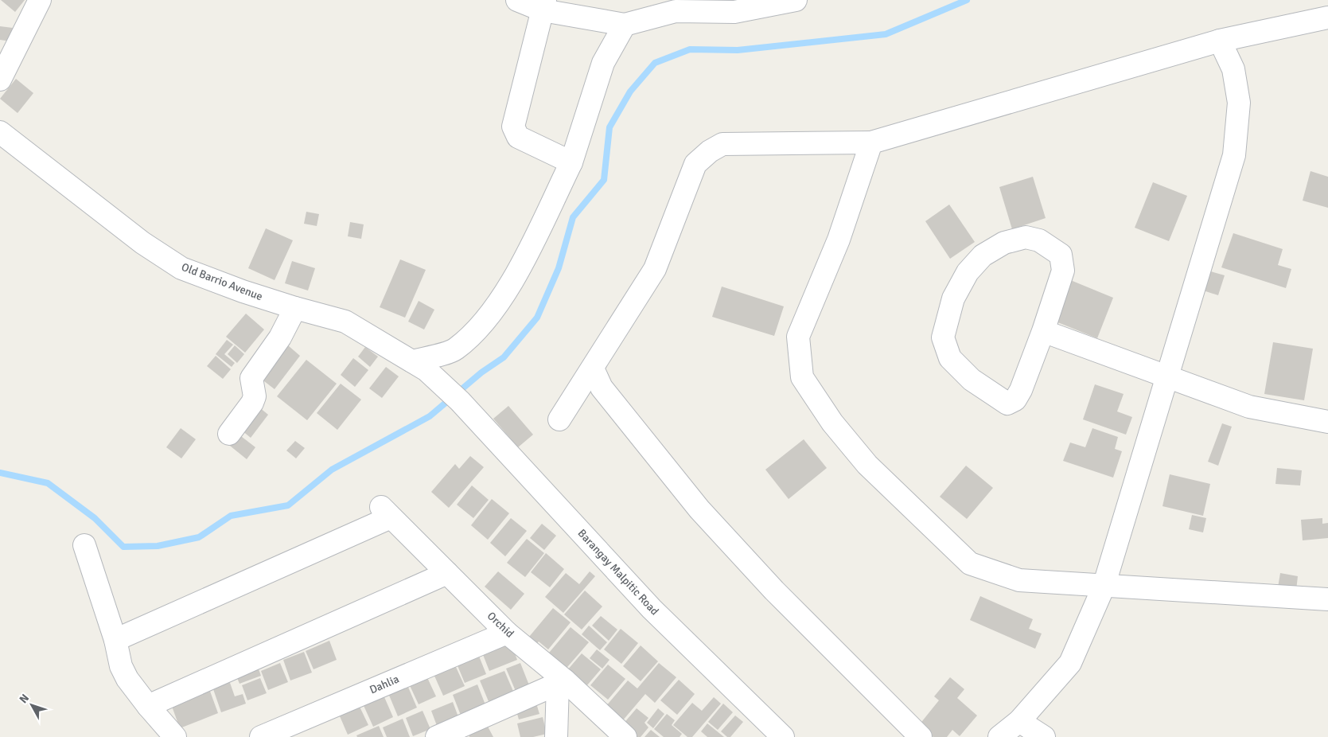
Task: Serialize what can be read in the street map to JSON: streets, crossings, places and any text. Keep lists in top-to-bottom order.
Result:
{
  "streets": {
    "street": [
      "Old Barrio Avenue",
      "Barangay Malpitic Road",
      "Orchid",
      "Dahlia"
    ]
  },
  "crossings": [
    ["Old Barrio Avenue", "Barangay Malpitic Road"],
    ["Orchid", "Dahlia"]
  ],
  "north": "top left"
}
